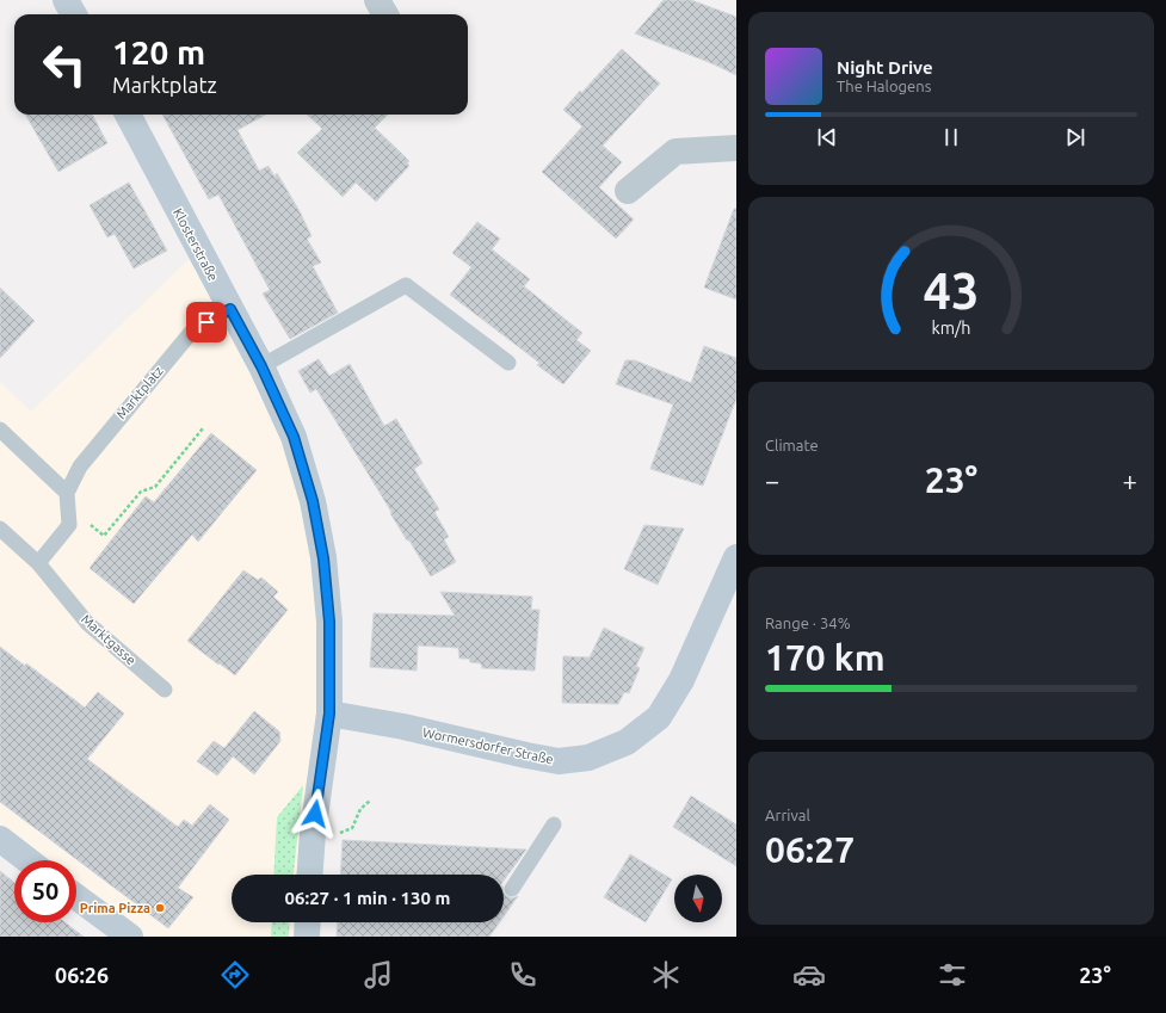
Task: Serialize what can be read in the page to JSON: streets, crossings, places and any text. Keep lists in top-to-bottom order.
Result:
{
  "streets": {
    "main road": ["Klosterstraße", "Wormersdorfer Straße"],
    "lane": ["Marktplatz", "Marktgasse"]
  },
  "crossings": [
    ["Klosterstraße", "Marktplatz"],
    ["Klosterstraße", "Wormersdorfer Straße"]
  ],
  "places": ["Prima Pizza"],
  "north": "bottom",
  "page": {
    "turn": ["120 m", "Marktplatz"],
    "song": ["Night Drive", "The Halogens"],
    "tile": [
      "Climate",
      ["Range · 34%", "170 km"],
      ["Arrival", "06:27"]
    ],
    "heat": ["−", "23°", "+"],
    "limit": "50",
    "trip": "06:27 · 1 min · 130 m",
    "tabs": ["06:26", "23°"],
    "gauge": ["43", "km/h"]
  }
}
